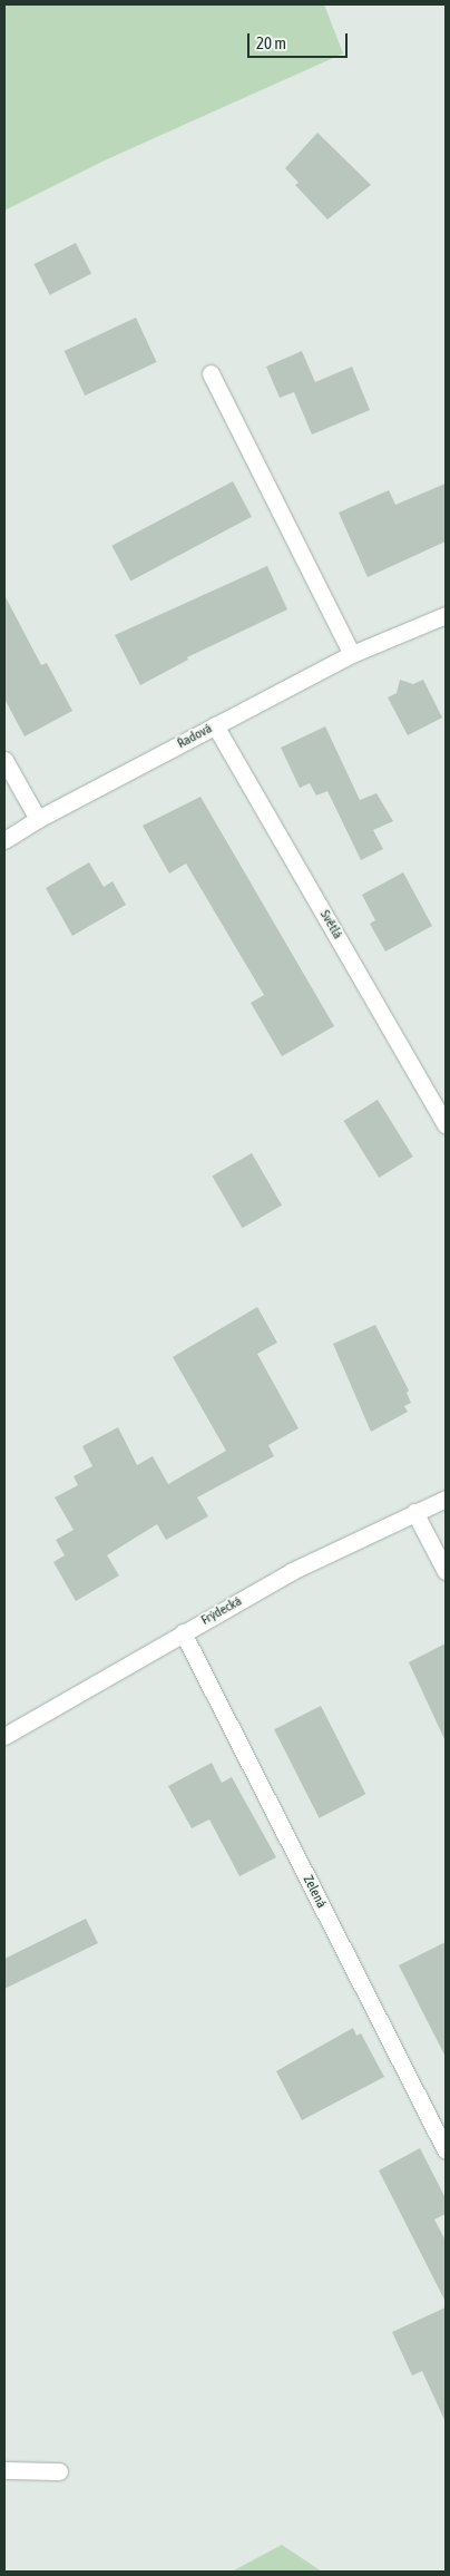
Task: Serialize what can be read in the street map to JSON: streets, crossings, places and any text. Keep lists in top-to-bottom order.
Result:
{
  "streets": {
    "street": [
      "Řadová",
      "Světlá",
      "Frýdecká",
      "Zelená"
    ]
  },
  "crossings": [
    ["Řadová", "Světlá"],
    ["Frýdecká", "Zelená"]
  ],
  "scale_bar": "20 m"
}
